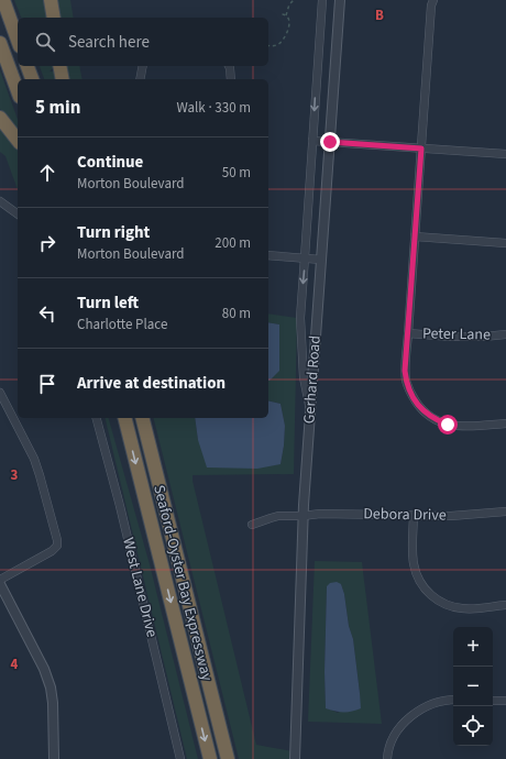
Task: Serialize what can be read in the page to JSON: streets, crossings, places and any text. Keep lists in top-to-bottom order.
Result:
{
  "streets": {
    "highway": ["Seaford-Oyster Bay Expressway"],
    "street": [
      "Peter Lane",
      "Gerhard Road",
      "Debora Drive",
      "West Lane Drive"
    ]
  },
  "crossings": [
    ["Gerhard Road", "Debora Drive"]
  ],
  "page": {
    "search": "Search here",
    "heading": ["5 min", "Walk · 330 m"],
    "list": [
      ["Continue", "Morton Boulevard", "50 m"],
      ["Turn right", "Morton Boulevard", "200 m"],
      ["Turn left", "Charlotte Place", "80 m"],
      "Arrive at destination"
    ],
    "map_buttons": ["+", "−"]
  },
  "grid": {
    "columns": ["B"],
    "rows": ["3", "4"]
  }
}
